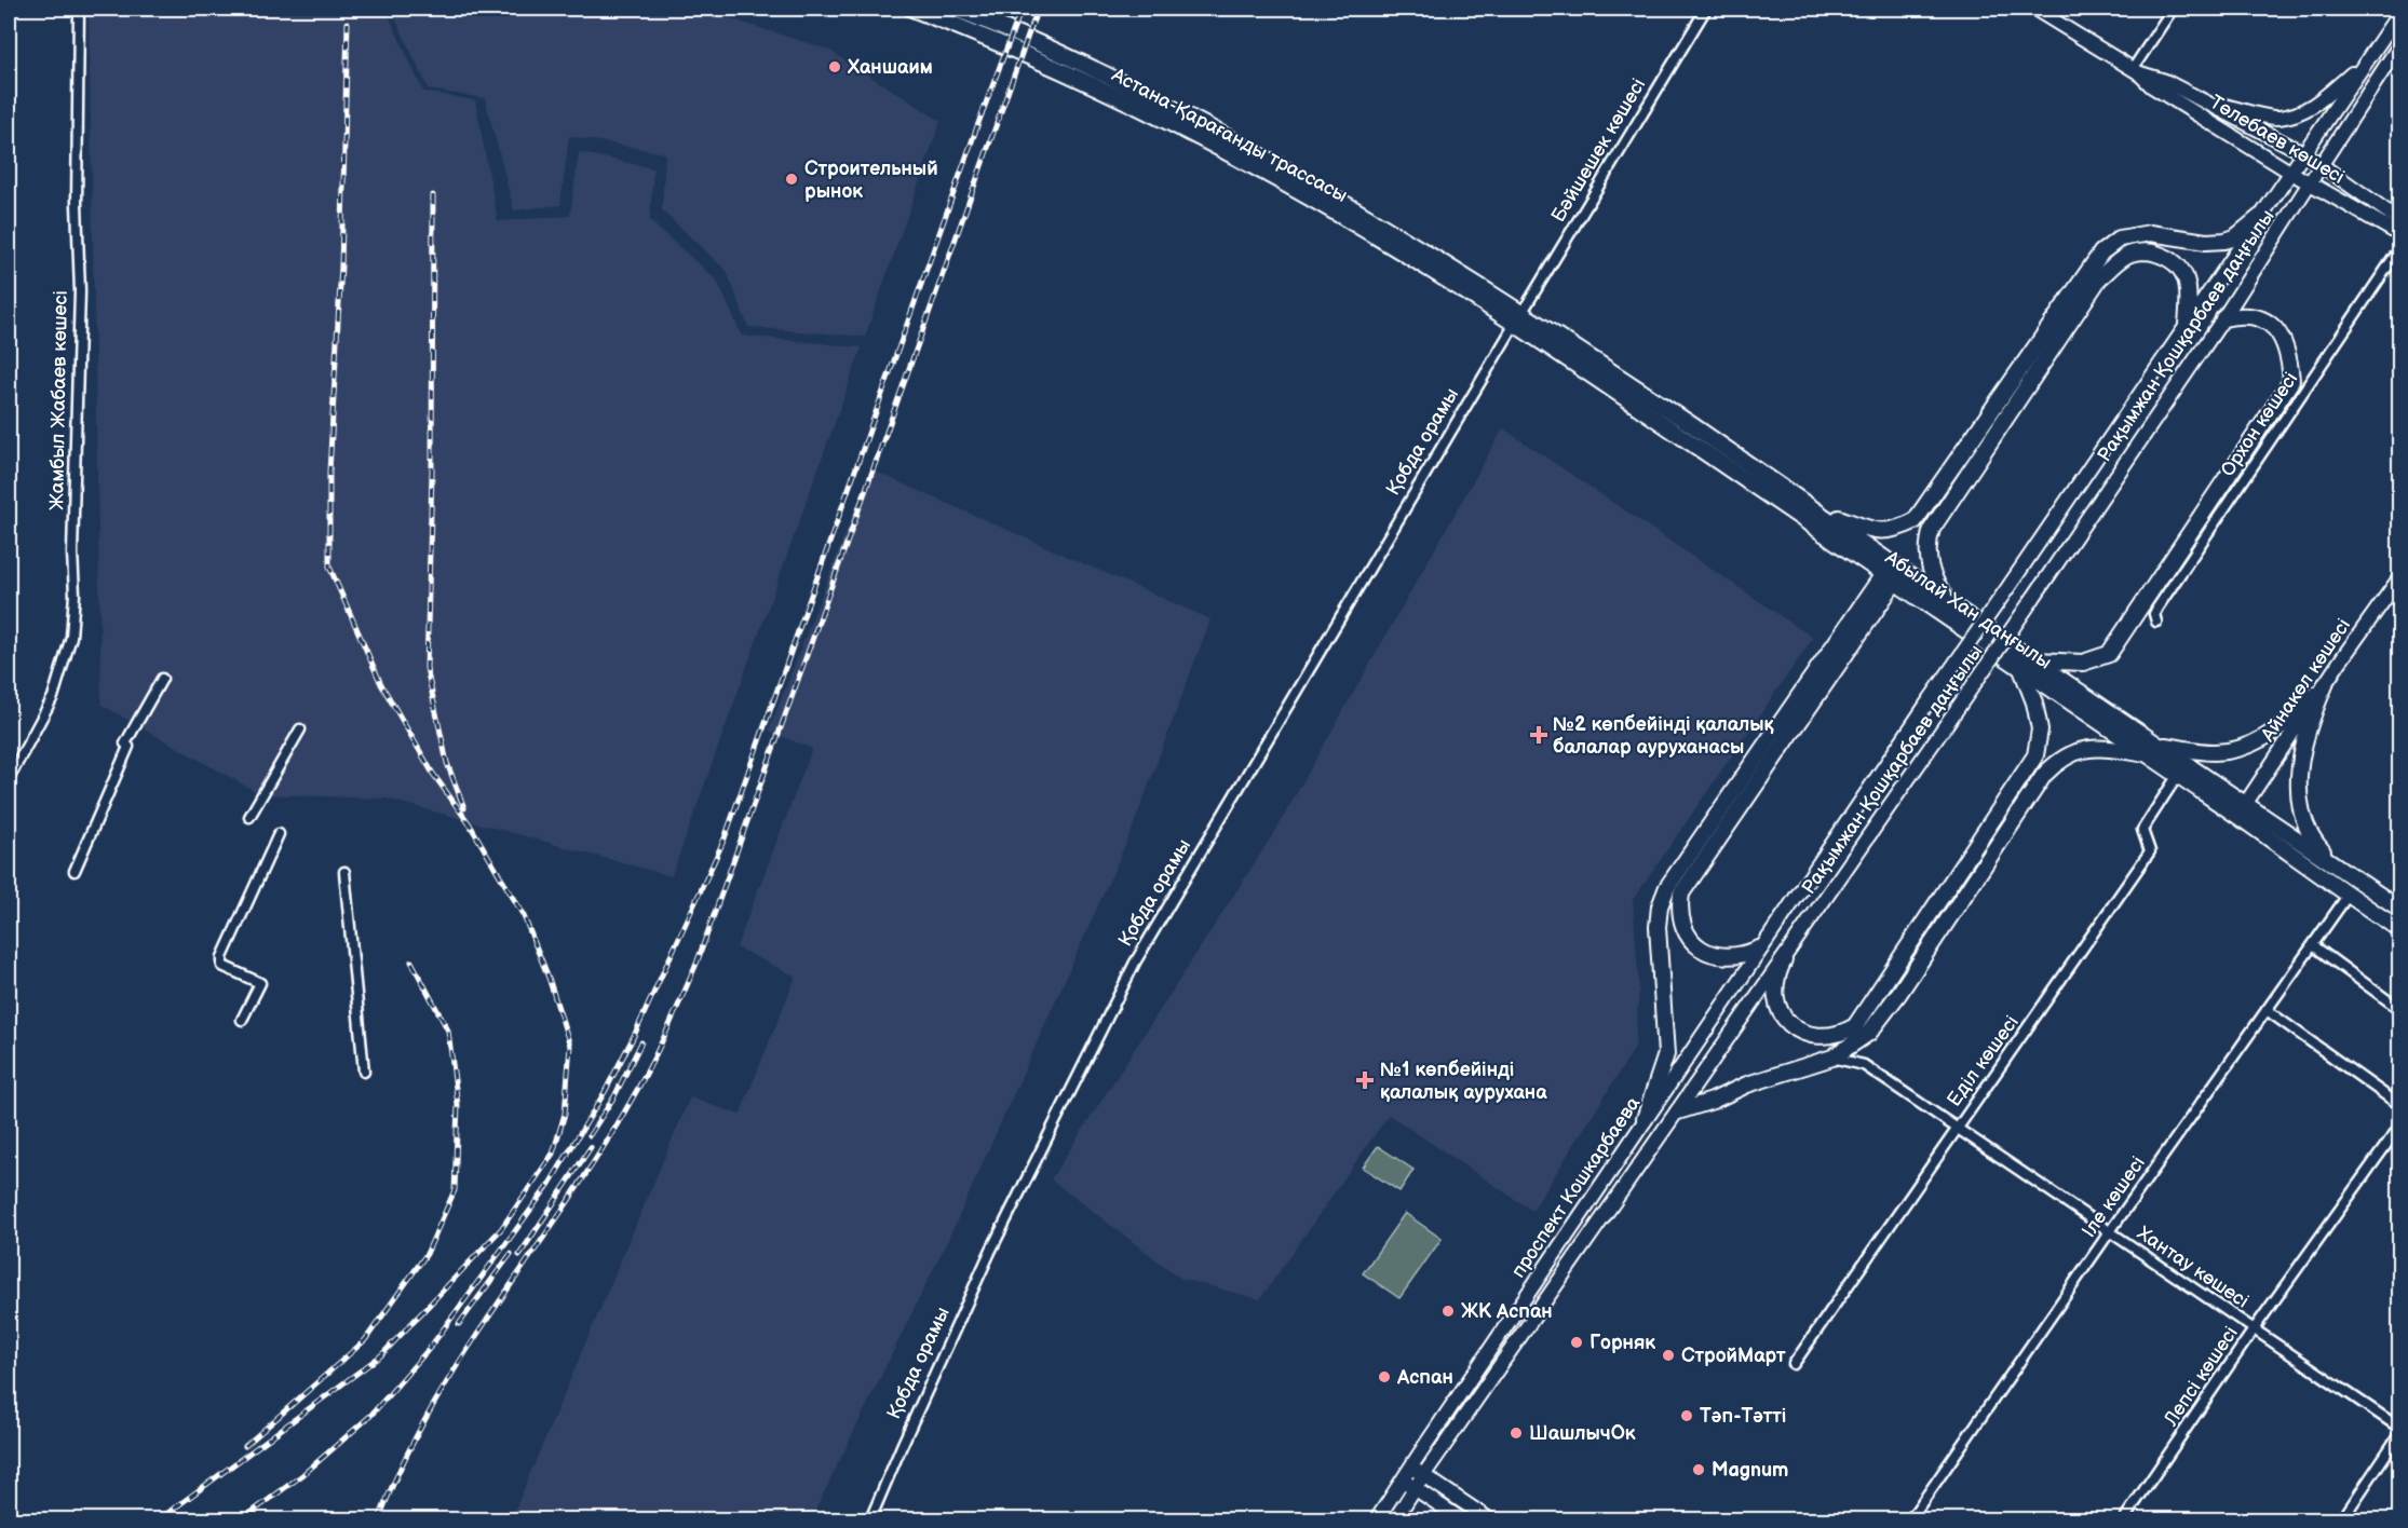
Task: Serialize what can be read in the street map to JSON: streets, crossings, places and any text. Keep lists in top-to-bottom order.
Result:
{
  "streets": {
    "main road": [
      "Астана-Қарағанды трассасы",
      "Төлебаев көшесі",
      "Рақымжан Қошқарбаев даңғылы",
      "Абылай Хан даңғылы",
      "Айнакөл көшесі",
      "проспект Кошкарбаева"
    ],
    "street": [
      "Бәйшешек көшесі",
      "Жамбыл Жабаев көшесі",
      "Орхон көшесі",
      "Қобда орамы",
      "Еділ көшесі",
      "Іле көшесі",
      "Хантау көшесі",
      "Лепсі көшесі"
    ]
  },
  "crossings": [
    ["Астана-Қарағанды трассасы", "Бәйшешек көшесі"],
    ["Астана-Қарағанды трассасы", "Қобда орамы"],
    ["Астана-Қарағанды трассасы", "Абылай Хан даңғылы"],
    ["Төлебаев көшесі", "Рақымжан Қошқарбаев даңғылы"],
    ["Бәйшешек көшесі", "Қобда орамы"],
    ["Бәйшешек көшесі", "Абылай Хан даңғылы"],
    ["Рақымжан Қошқарбаев даңғылы", "проспект Кошкарбаева"],
    ["Қобда орамы", "Абылай Хан даңғылы"],
    ["Абылай Хан даңғылы", "Айнакөл көшесі"],
    ["Абылай Хан даңғылы", "Еділ көшесі"],
    ["Абылай Хан даңғылы", "Іле көшесі"],
    ["Еділ көшесі", "Хантау көшесі"],
    ["Іле көшесі", "Хантау көшесі"],
    ["Хантау көшесі", "Лепсі көшесі"]
  ],
  "places": {
    "other": [
      "Ханшаим",
      "Строительный рынок",
      "ЖК Аспан",
      "Горняк",
      "СтройМарт",
      "Аспан",
      "Тәп-Тәтті",
      "ШашлычОк",
      "Magnum"
    ],
    "health": ["№2 көпбейінді қалалық балалар ауруханасы", "№1 көпбейінді қалалық аурухана"]
  }
}
